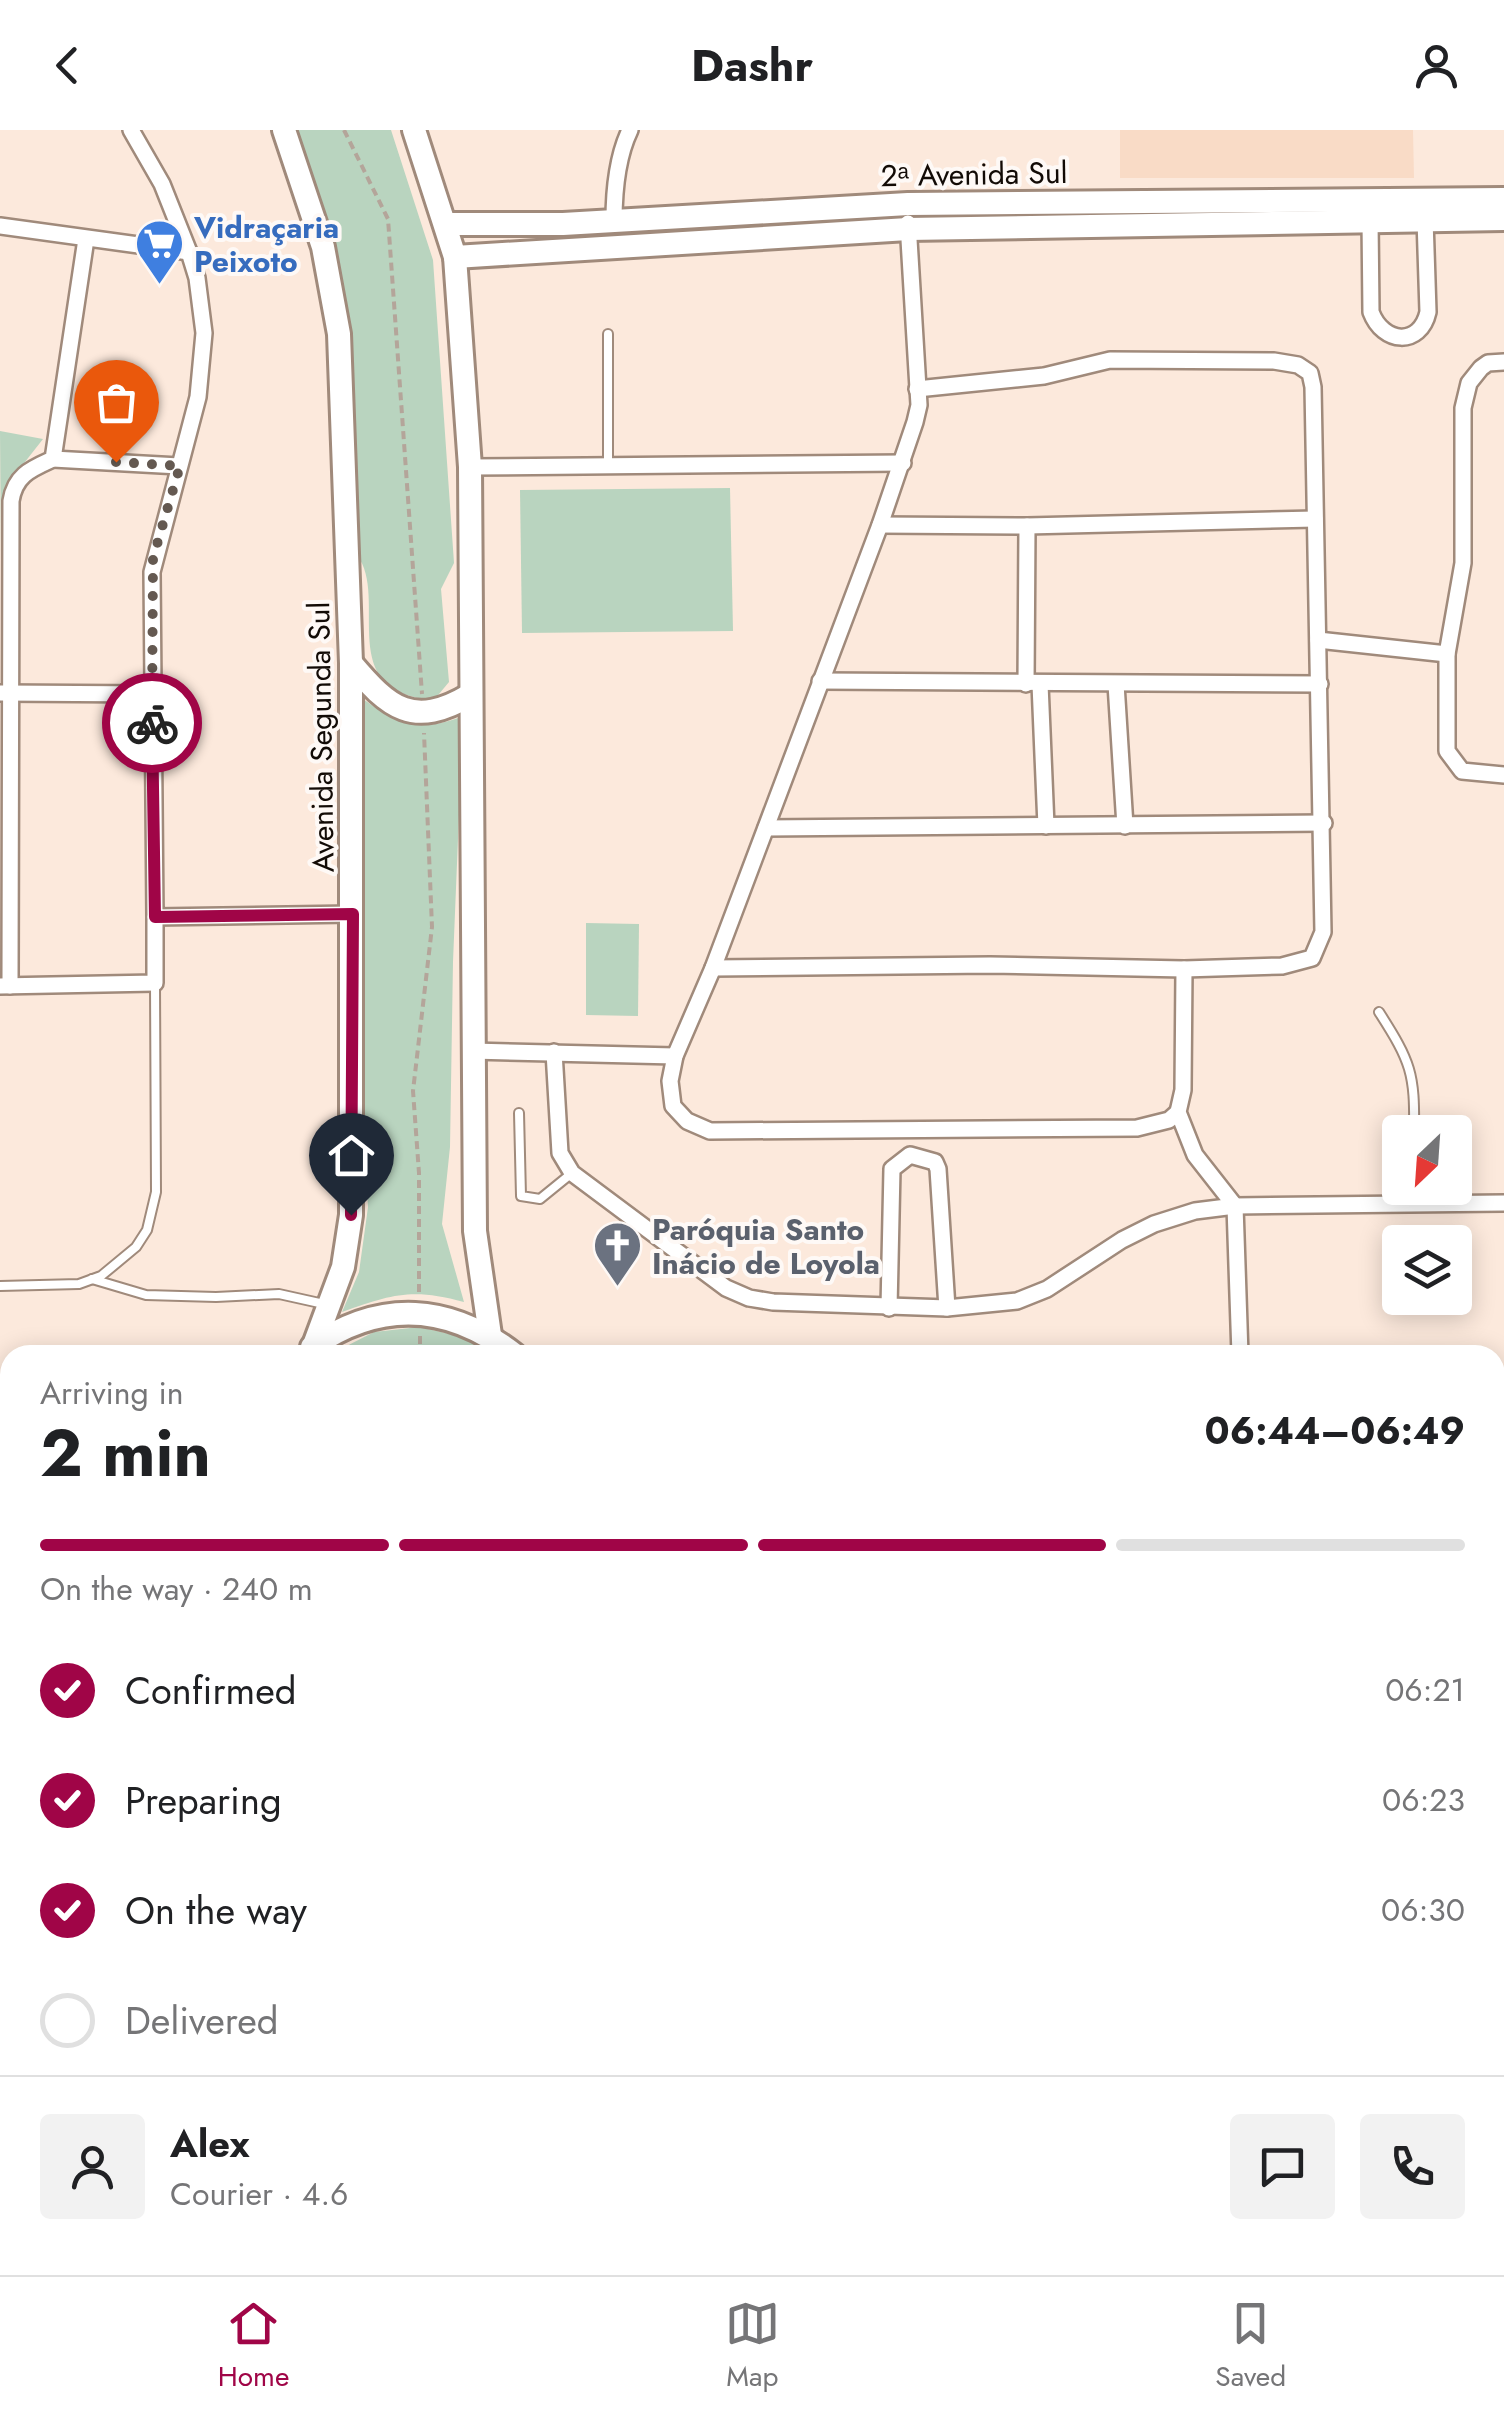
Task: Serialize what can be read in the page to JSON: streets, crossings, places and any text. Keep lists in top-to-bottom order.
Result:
{
  "streets": {
    "main road": ["2ᵃ Avenida Sul", "Avenida Segunda Sul"]
  },
  "places": {
    "supermarket": ["Vidraçaria Peixoto"],
    "church": ["Paróquia Santo Inácio de Loyola"]
  },
  "north": "bottom left",
  "page": {
    "header": "Dashr",
    "heading": ["2 min", "Arriving in", "06:44–06:49"],
    "panel": ["Alex", "Courier · 4.6"],
    "bar": "On the way · 240 m",
    "list": [
      ["Confirmed", "06:21"],
      ["Preparing", "06:23"],
      ["On the way", "06:30"],
      "Delivered"
    ],
    "tabs": ["Home", "Map", "Saved"]
  }
}
